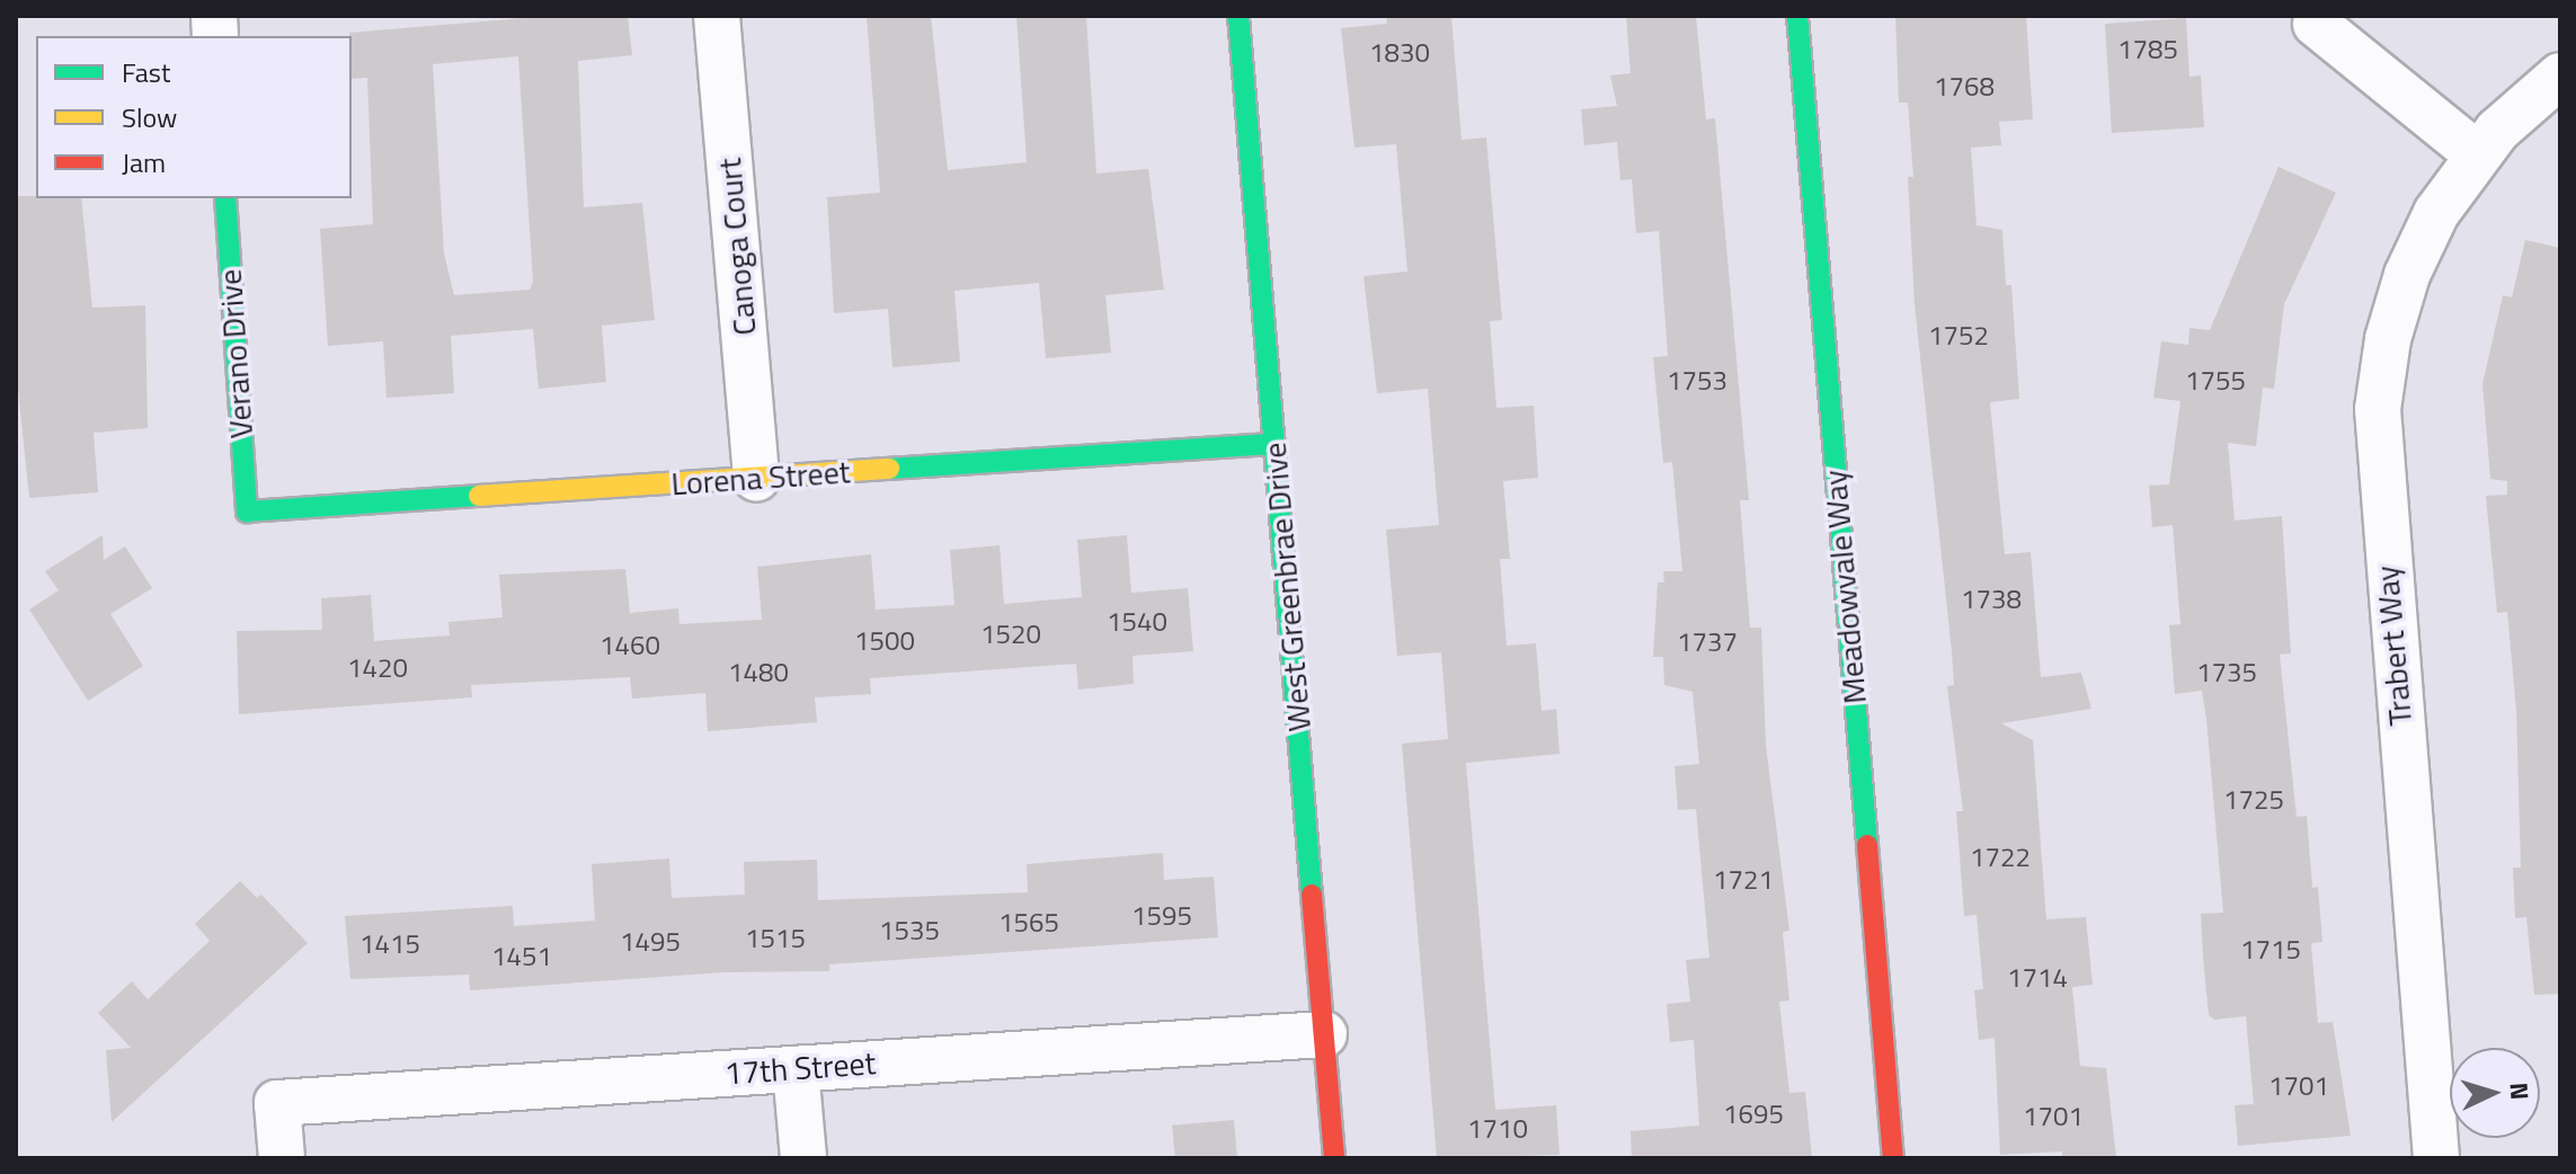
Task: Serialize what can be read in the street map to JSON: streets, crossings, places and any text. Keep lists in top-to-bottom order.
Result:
{
  "streets": {
    "street": [
      "Canoga Court",
      "Verano Drive",
      "Lorena Street",
      "West Greenbrae Drive",
      "Meadowvale Way",
      "Trabert Way",
      "17th Street"
    ]
  },
  "crossings": [
    ["Canoga Court", "Lorena Street"],
    ["Verano Drive", "Lorena Street"],
    ["Lorena Street", "West Greenbrae Drive"],
    ["West Greenbrae Drive", "17th Street"]
  ],
  "house_numbers": [
    "1785",
    "1830",
    "1768",
    "1752",
    "1753",
    "1755",
    "1738",
    "1540",
    "1520",
    "1500",
    "1737",
    "1460",
    "1420",
    "1480",
    "1735",
    "1725",
    "1722",
    "1721",
    "1595",
    "1565",
    "1535",
    "1515",
    "1495",
    "1415",
    "1715",
    "1451",
    "1714",
    "1701",
    "1695",
    "1701",
    "1710"
  ],
  "legend": ["Fast", "Slow", "Jam"],
  "north": "right"
}
